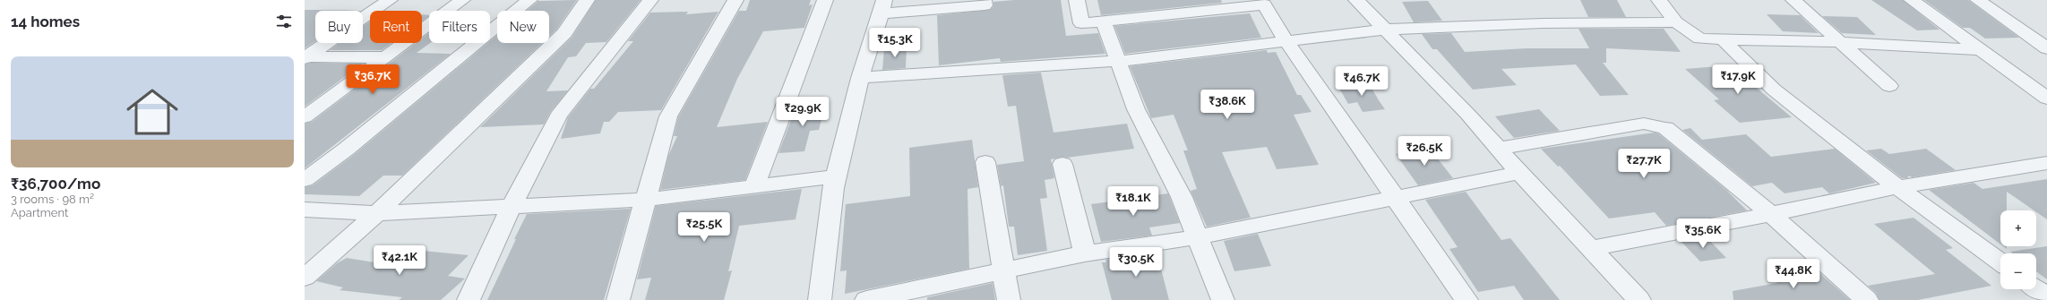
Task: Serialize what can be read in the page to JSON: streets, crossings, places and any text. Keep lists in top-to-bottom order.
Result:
{
  "page": {
    "heading": "14 homes",
    "chip": [
      "Buy",
      "Rent",
      "Filters",
      "New"
    ],
    "price": [
      "₹15.3K",
      "₹36.7K",
      "₹17.9K",
      "₹46.7K",
      "₹38.6K",
      "₹29.9K",
      "₹26.5K",
      "₹27.7K",
      "₹18.1K",
      "₹25.5K",
      "₹35.6K",
      "₹42.1K",
      "₹30.5K",
      "₹44.8K"
    ],
    "list": [
      {
        "name": "₹36,700/mo",
        "note": "3 rooms · 98 m² · Apartment"
      }
    ],
    "map_buttons": ["+", "−"]
  }
}
